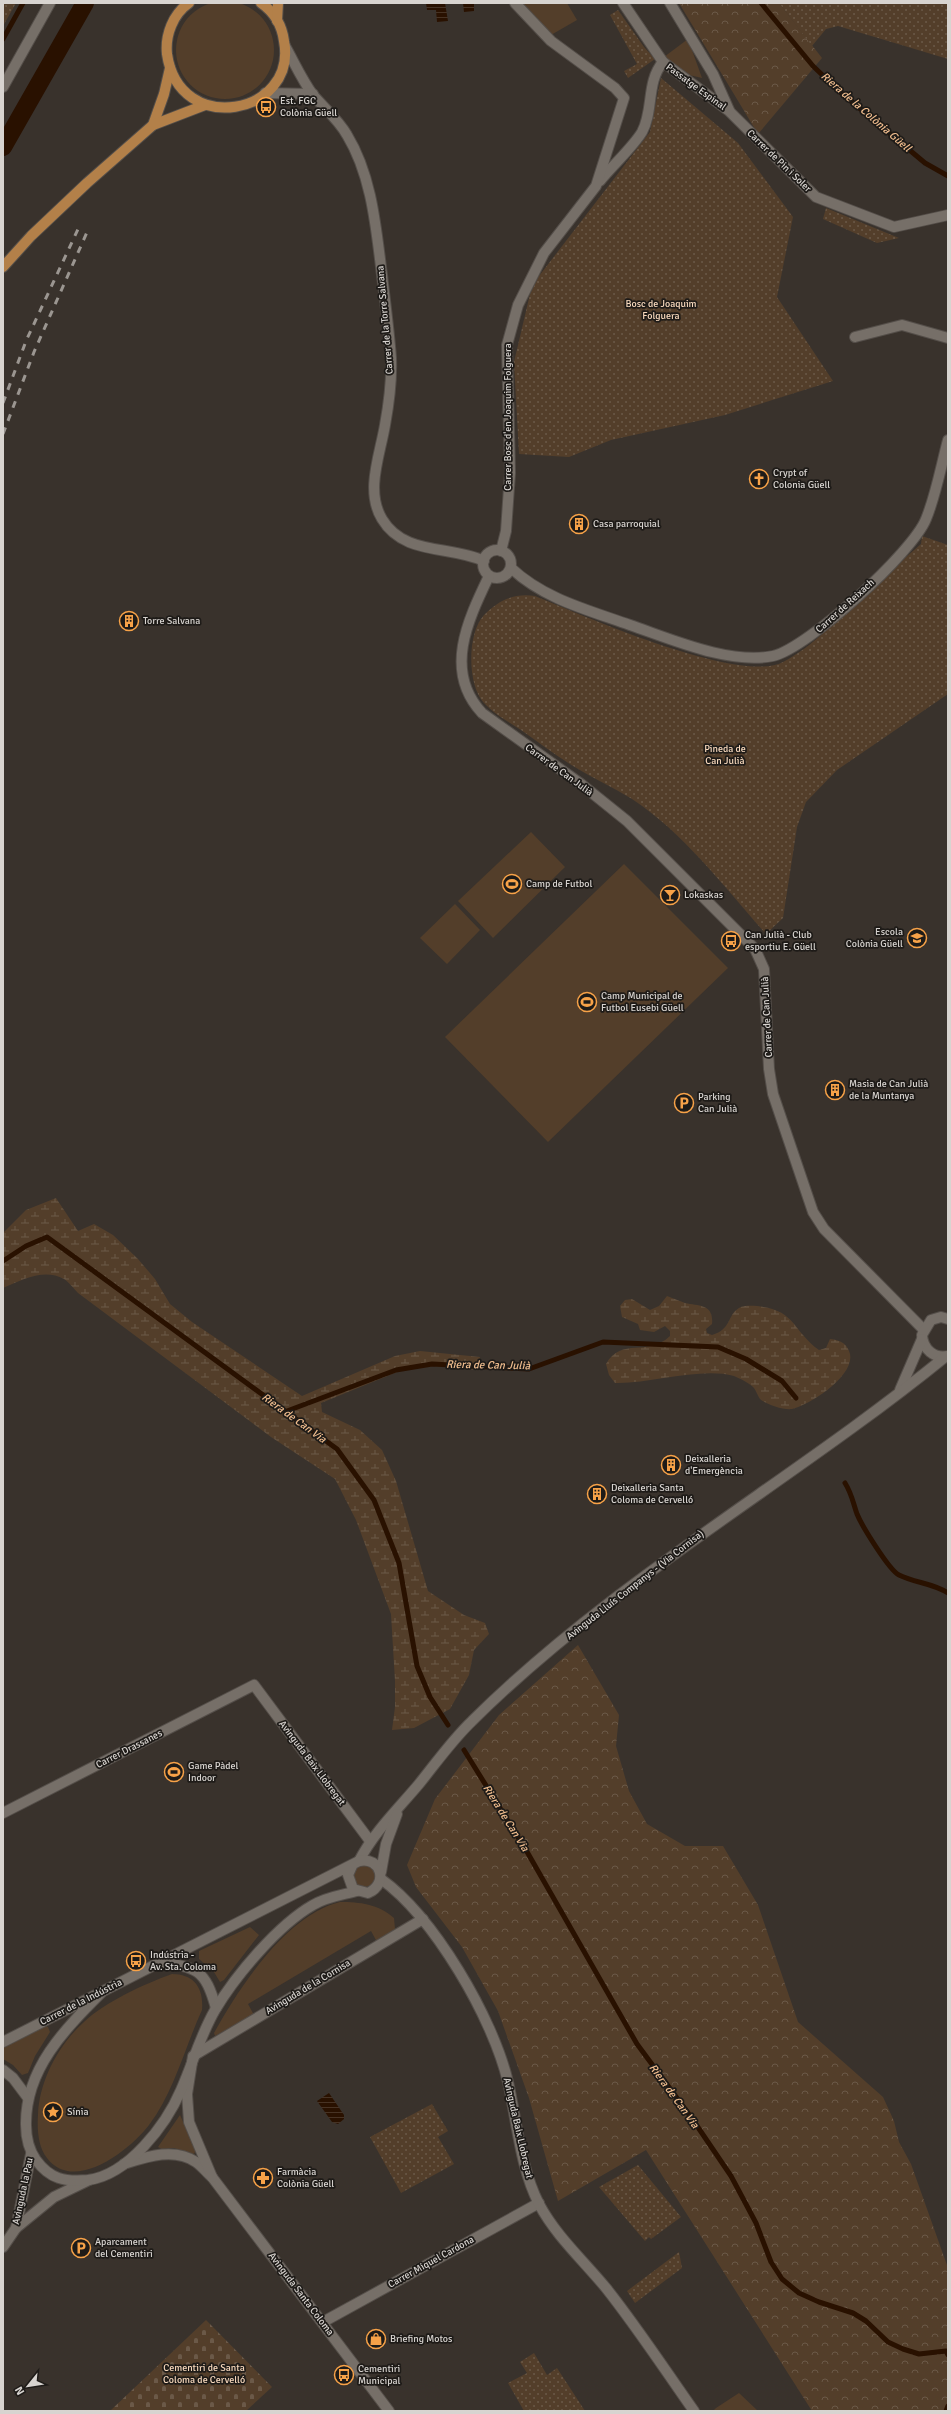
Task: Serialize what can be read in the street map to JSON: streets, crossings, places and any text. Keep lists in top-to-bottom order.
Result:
{
  "streets": {
    "street": [
      "Passatge Espinal",
      "Carrer de Pin i Soler",
      "Carrer de la Torre Salvana",
      "Carrer Bosc d'en Joaquim Folguera",
      "Carrer de Reixach",
      "Carrer de Can Julià",
      "Avinguda Lluís Companys - (Via Cornisa)",
      "Carrer Drassanes",
      "Avinguda Baix Llobregat",
      "Avinguda de la Cornisa",
      "Carrer de la Indústria",
      "Avinguda la Pau",
      "Carrer Miquel Cardona",
      "Avinguda Santa Coloma"
    ]
  },
  "crossings": [
    ["Passatge Espinal", "Carrer de Pin i Soler"],
    ["Carrer de la Torre Salvana", "Carrer Bosc d'en Joaquim Folguera"],
    ["Carrer de la Torre Salvana", "Carrer de Reixach"],
    ["Carrer de la Torre Salvana", "Carrer de Can Julià"],
    ["Carrer Bosc d'en Joaquim Folguera", "Carrer de Reixach"],
    ["Carrer Bosc d'en Joaquim Folguera", "Carrer de Can Julià"],
    ["Carrer de Reixach", "Carrer de Can Julià"],
    ["Carrer de Can Julià", "Avinguda Lluís Companys - (Via Cornisa)"],
    ["Avinguda Lluís Companys - (Via Cornisa)", "Avinguda Baix Llobregat"],
    ["Avinguda Lluís Companys - (Via Cornisa)", "Carrer de la Indústria"],
    ["Carrer Drassanes", "Avinguda Baix Llobregat"],
    ["Avinguda Baix Llobregat", "Avinguda de la Cornisa"],
    ["Avinguda Baix Llobregat", "Carrer de la Indústria"],
    ["Avinguda Baix Llobregat", "Carrer Miquel Cardona"],
    ["Avinguda de la Cornisa", "Avinguda Santa Coloma"],
    ["Carrer de la Indústria", "Avinguda la Pau"],
    ["Carrer Miquel Cardona", "Avinguda Santa Coloma"]
  ],
  "water": ["Riera de la Colònia Güell", "Riera de Can Julià", "Riera de Can Via"],
  "parks": ["Bosc de Joaquim Folguera", "Pineda de Can Julià", "Cementiri de Santa Coloma de Cervelló"],
  "places": {
    "bus stop": [
      "Est. FGC Colònia Güell",
      "Can Julià - Club esportiu E. Güell",
      "Indústria - Av. Sta. Coloma",
      "Cementiri Municipal"
    ],
    "church": ["Crypt of Colonia Güell"],
    "building": [
      "Casa parroquial",
      "Torre Salvana",
      "Masia de Can Julià de la Muntanya",
      "Deixalleria d'Emergència",
      "Deixalleria Santa Coloma de Cervelló"
    ],
    "sports": ["Camp de Futbol", "Camp Municipal de Futbol Eusebi Güell", "Game Pàdel Indoor"],
    "bar": ["Lokaskas"],
    "school or university": ["Escola Colònia Güell"],
    "parking": ["Parking Can Julià", "Aparcament del Cementiri"],
    "place": ["Sínia"],
    "pharmacy": ["Farmàcia Colònia Güell"],
    "shop": ["Briefing Motos"]
  },
  "north": "bottom left"
}
